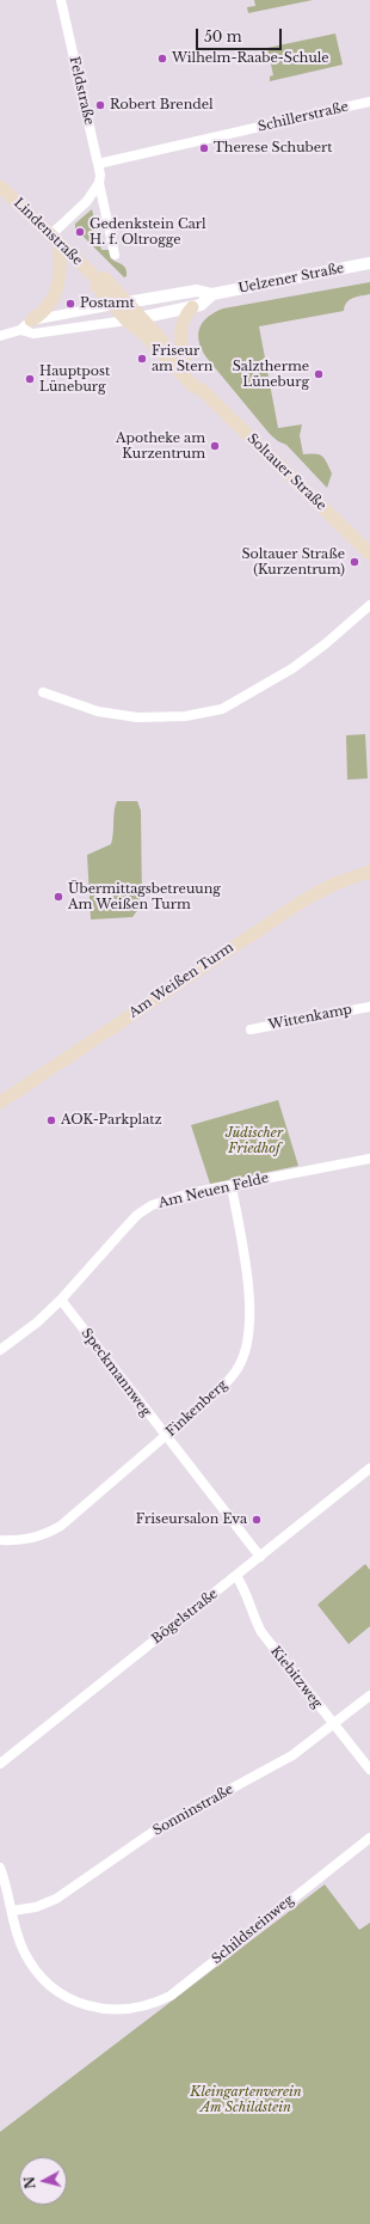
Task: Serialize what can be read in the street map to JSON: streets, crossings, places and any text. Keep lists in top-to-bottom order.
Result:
{
  "streets": {
    "main road": ["Lindenstraße", "Soltauer Straße", "Am Weißen Turm"],
    "street": [
      "Feldstraße",
      "Schillerstraße",
      "Uelzener Straße",
      "Wittenkamp",
      "Am Neuen Felde",
      "Speckmannweg",
      "Finkenberg",
      "Bögelstraße",
      "Kiebitzweg",
      "Sonninstraße",
      "Schildsteinweg"
    ]
  },
  "crossings": [
    ["Feldstraße", "Schillerstraße"],
    ["Lindenstraße", "Uelzener Straße"],
    ["Lindenstraße", "Soltauer Straße"],
    ["Uelzener Straße", "Soltauer Straße"],
    ["Am Neuen Felde", "Speckmannweg"],
    ["Am Neuen Felde", "Finkenberg"],
    ["Speckmannweg", "Finkenberg"],
    ["Speckmannweg", "Bögelstraße"],
    ["Bögelstraße", "Kiebitzweg"],
    ["Kiebitzweg", "Sonninstraße"],
    ["Sonninstraße", "Schildsteinweg"]
  ],
  "parks": ["Jüdischer Friedhof", "Kleingartenverein Am Schildstein"],
  "places": [
    "Wilhelm-Raabe-Schule",
    "Robert Brendel",
    "Therese Schubert",
    "Gedenkstein Carl H. f. Oltrogge",
    "Postamt",
    "Friseur am Stern",
    "Salztherme Lüneburg",
    "Hauptpost Lüneburg",
    "Apotheke am Kurzentrum",
    "Soltauer Straße (Kurzentrum)",
    "Übermittagsbetreuung Am Weißen Turm",
    "AOK-Parkplatz",
    "Friseursalon Eva"
  ],
  "scale_bar": "50 m",
  "north": "left"
}
